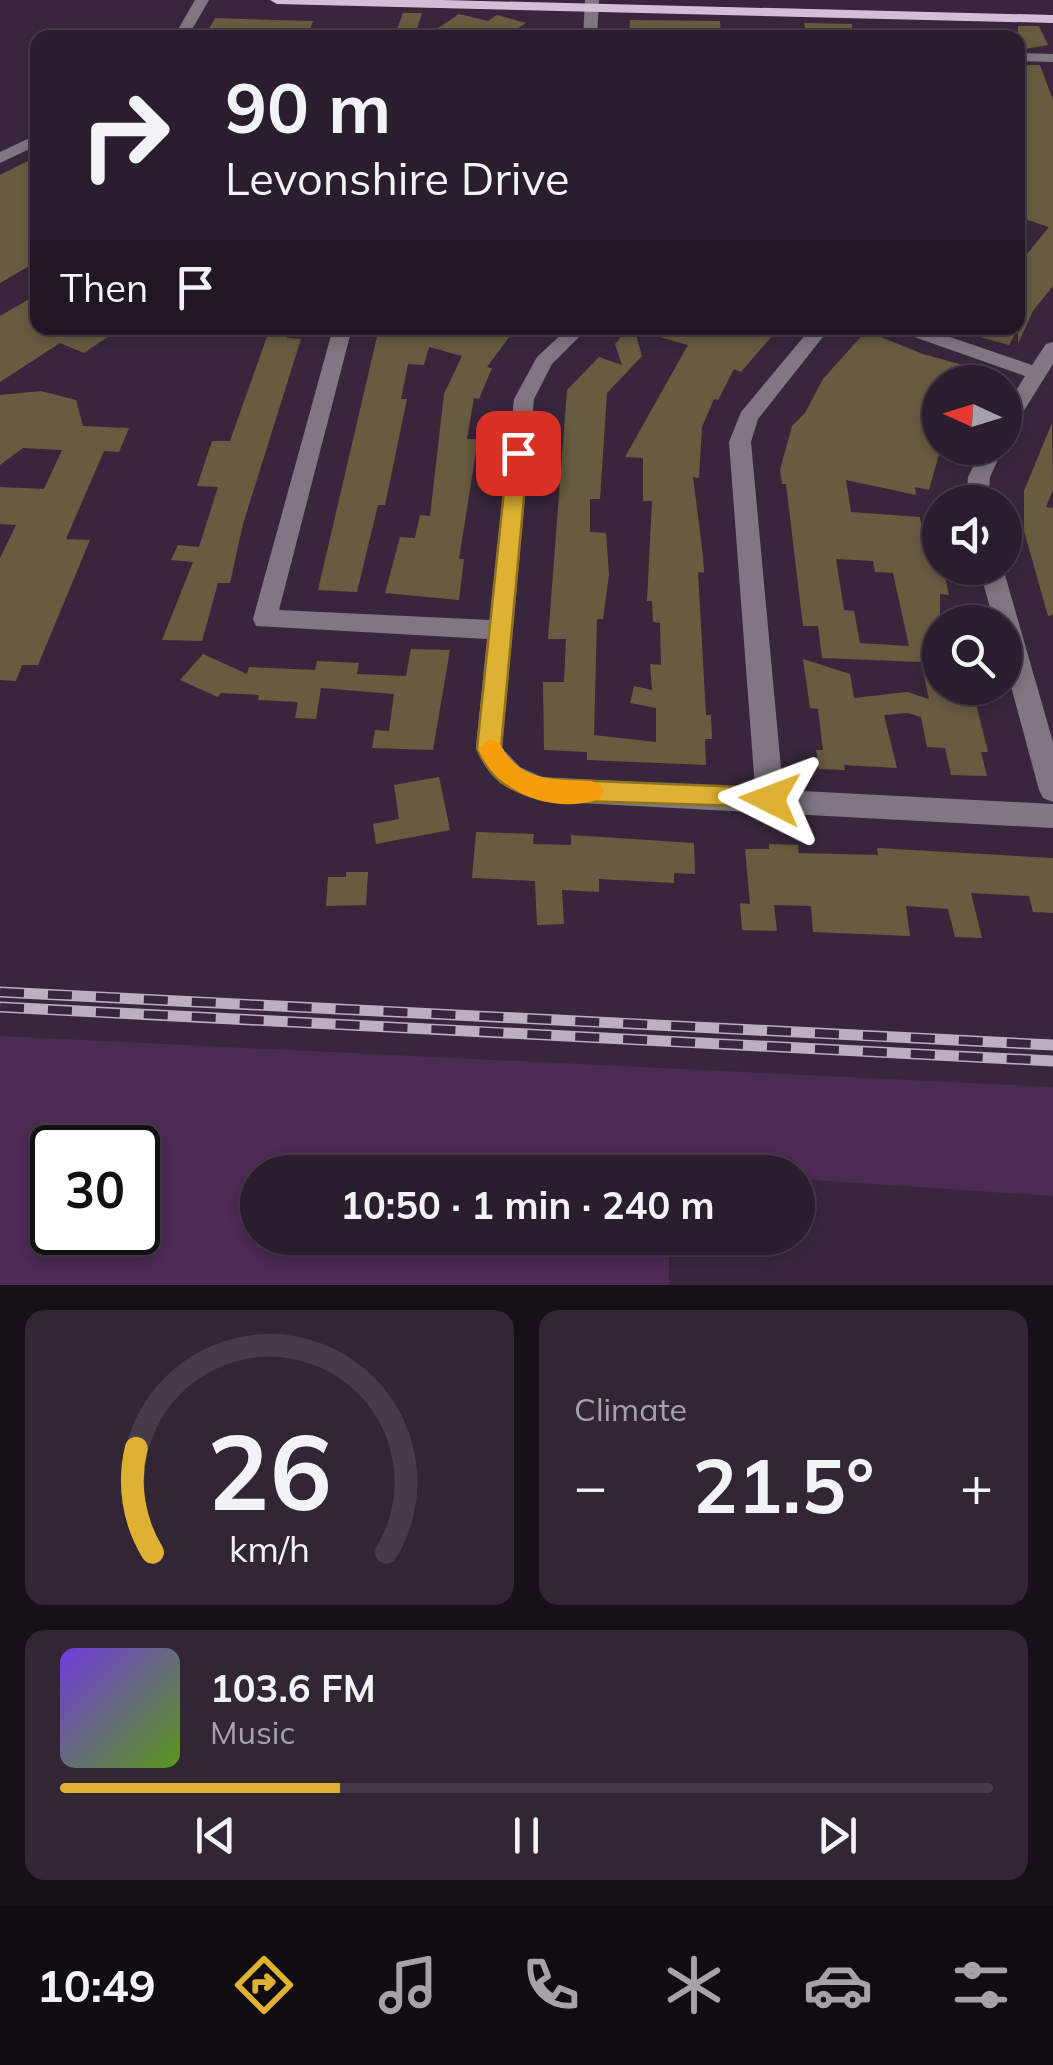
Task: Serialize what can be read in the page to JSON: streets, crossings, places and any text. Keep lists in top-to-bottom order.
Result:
{
  "north": "left",
  "page": {
    "turn": ["90 m", "Levonshire Drive"],
    "then": "Then",
    "limit": "30",
    "trip": "10:50 · 1 min · 240 m",
    "tile": "Climate",
    "heat": ["−", "21.5°", "+"],
    "song": ["103.6 FM", "Music"],
    "tabs": "10:49",
    "gauge": ["26", "km/h"]
  }
}
